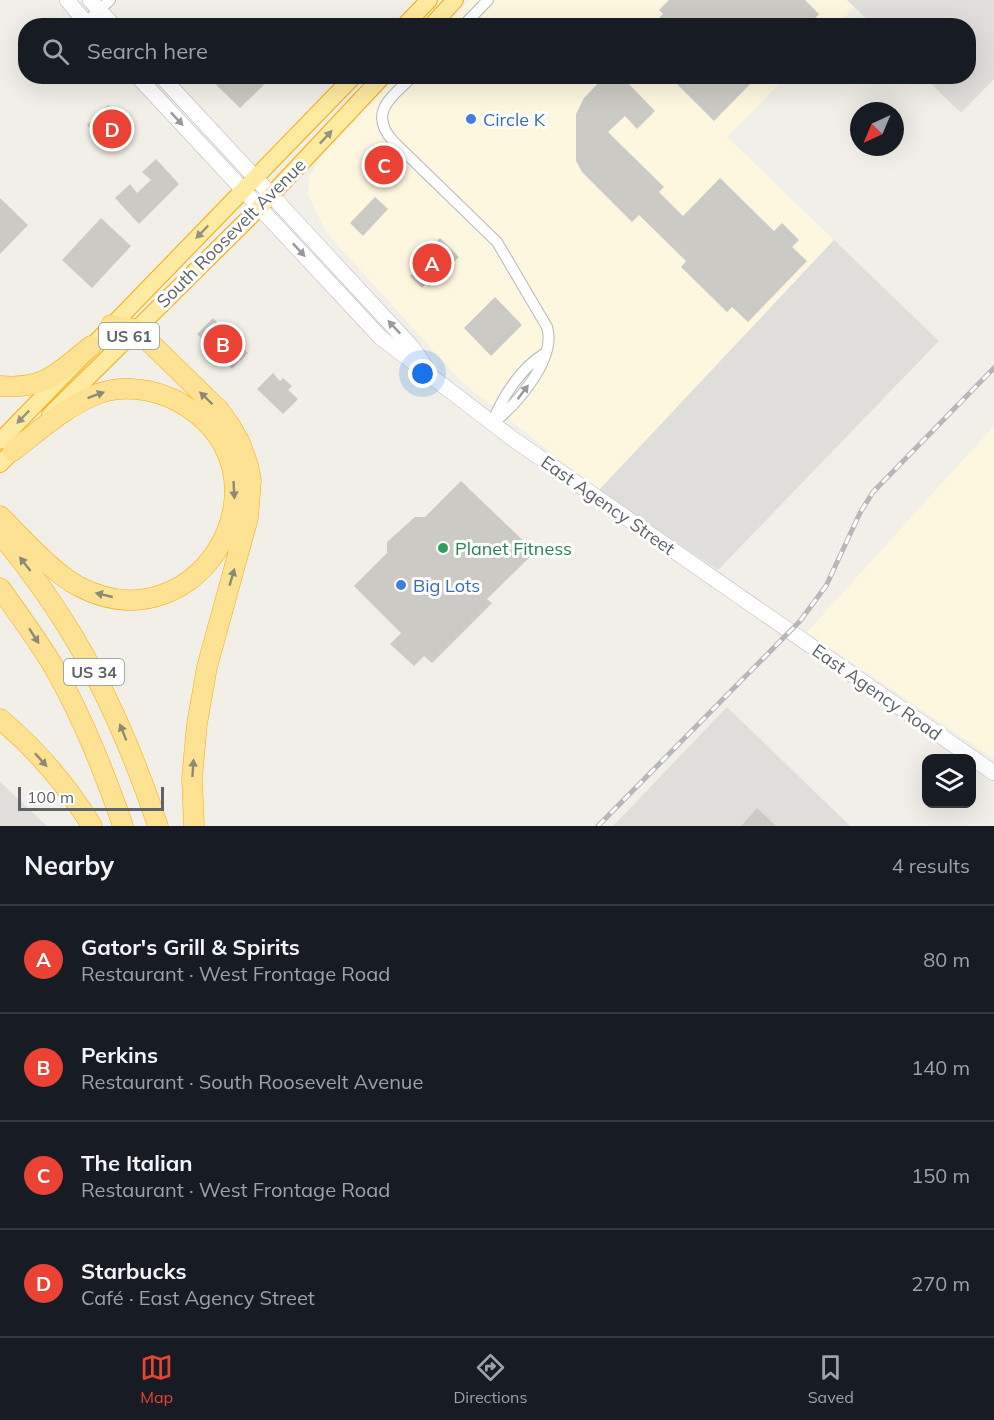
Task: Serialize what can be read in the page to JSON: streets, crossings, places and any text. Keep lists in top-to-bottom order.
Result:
{
  "streets": {
    "highway": ["South Roosevelt Avenue", "US 61", "US 34"],
    "main road": ["East Agency Street", "East Agency Road"]
  },
  "crossings": [
    ["South Roosevelt Avenue", "US 61"],
    ["South Roosevelt Avenue", "East Agency Street"],
    ["US 61", "East Agency Street"],
    ["East Agency Street", "East Agency Road"]
  ],
  "places": ["Circle K", "Planet Fitness", "Big Lots"],
  "scale_bar": "100 m",
  "north": "bottom left",
  "page": {
    "search": "Search here",
    "pins": [
      "D",
      "C",
      "A",
      "B"
    ],
    "scale": "100 m",
    "heading": ["Nearby", "4 results"],
    "list": [
      {
        "mark": "A",
        "name": "Gator's Grill & Spirits",
        "note": "Restaurant · West Frontage Road",
        "value": "80 m"
      },
      {
        "mark": "B",
        "name": "Perkins",
        "note": "Restaurant · South Roosevelt Avenue",
        "value": "140 m"
      },
      {
        "mark": "C",
        "name": "The Italian",
        "note": "Restaurant · West Frontage Road",
        "value": "150 m"
      },
      {
        "mark": "D",
        "name": "Starbucks",
        "note": "Café · East Agency Street",
        "value": "270 m"
      }
    ],
    "nav": ["Map", "Directions", "Saved"]
  }
}
